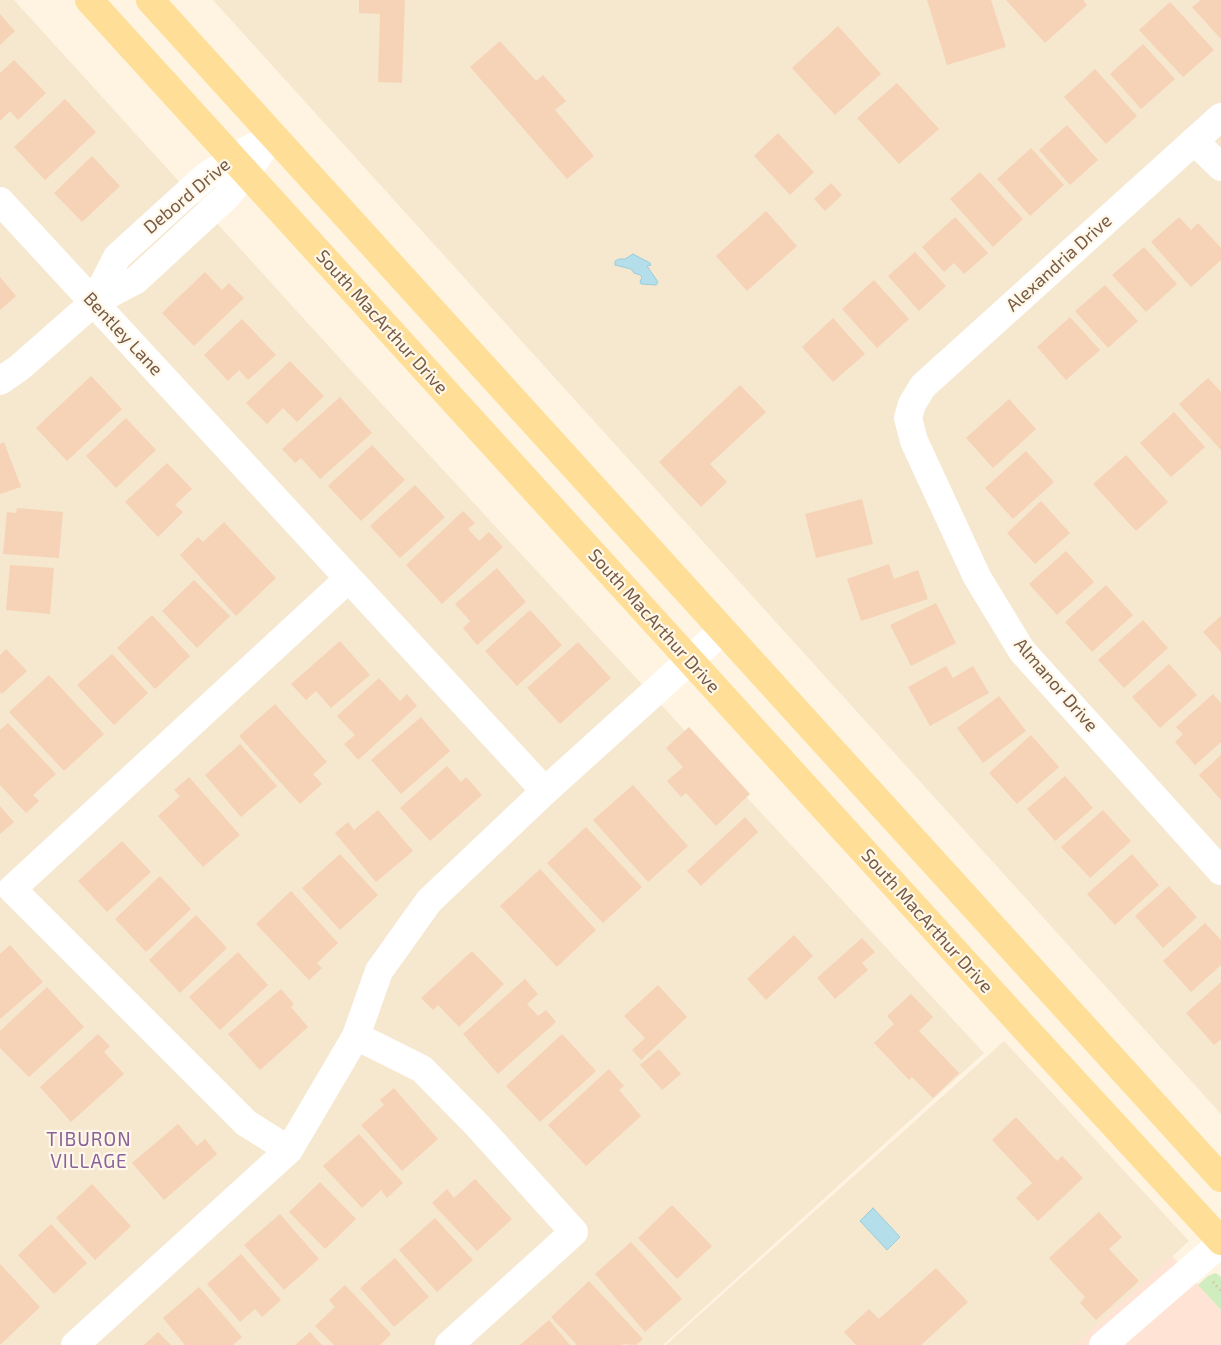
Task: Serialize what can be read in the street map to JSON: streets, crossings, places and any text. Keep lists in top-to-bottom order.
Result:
{
  "streets": {
    "main road": ["South MacArthur Drive"],
    "street": [
      "Debord Drive",
      "Alexandria Drive",
      "Bentley Lane",
      "Almanor Drive"
    ]
  },
  "crossings": [
    ["Debord Drive", "South MacArthur Drive"],
    ["Debord Drive", "Bentley Lane"],
    ["Alexandria Drive", "Almanor Drive"]
  ],
  "districts": ["TIBURON VILLAGE"]
}
